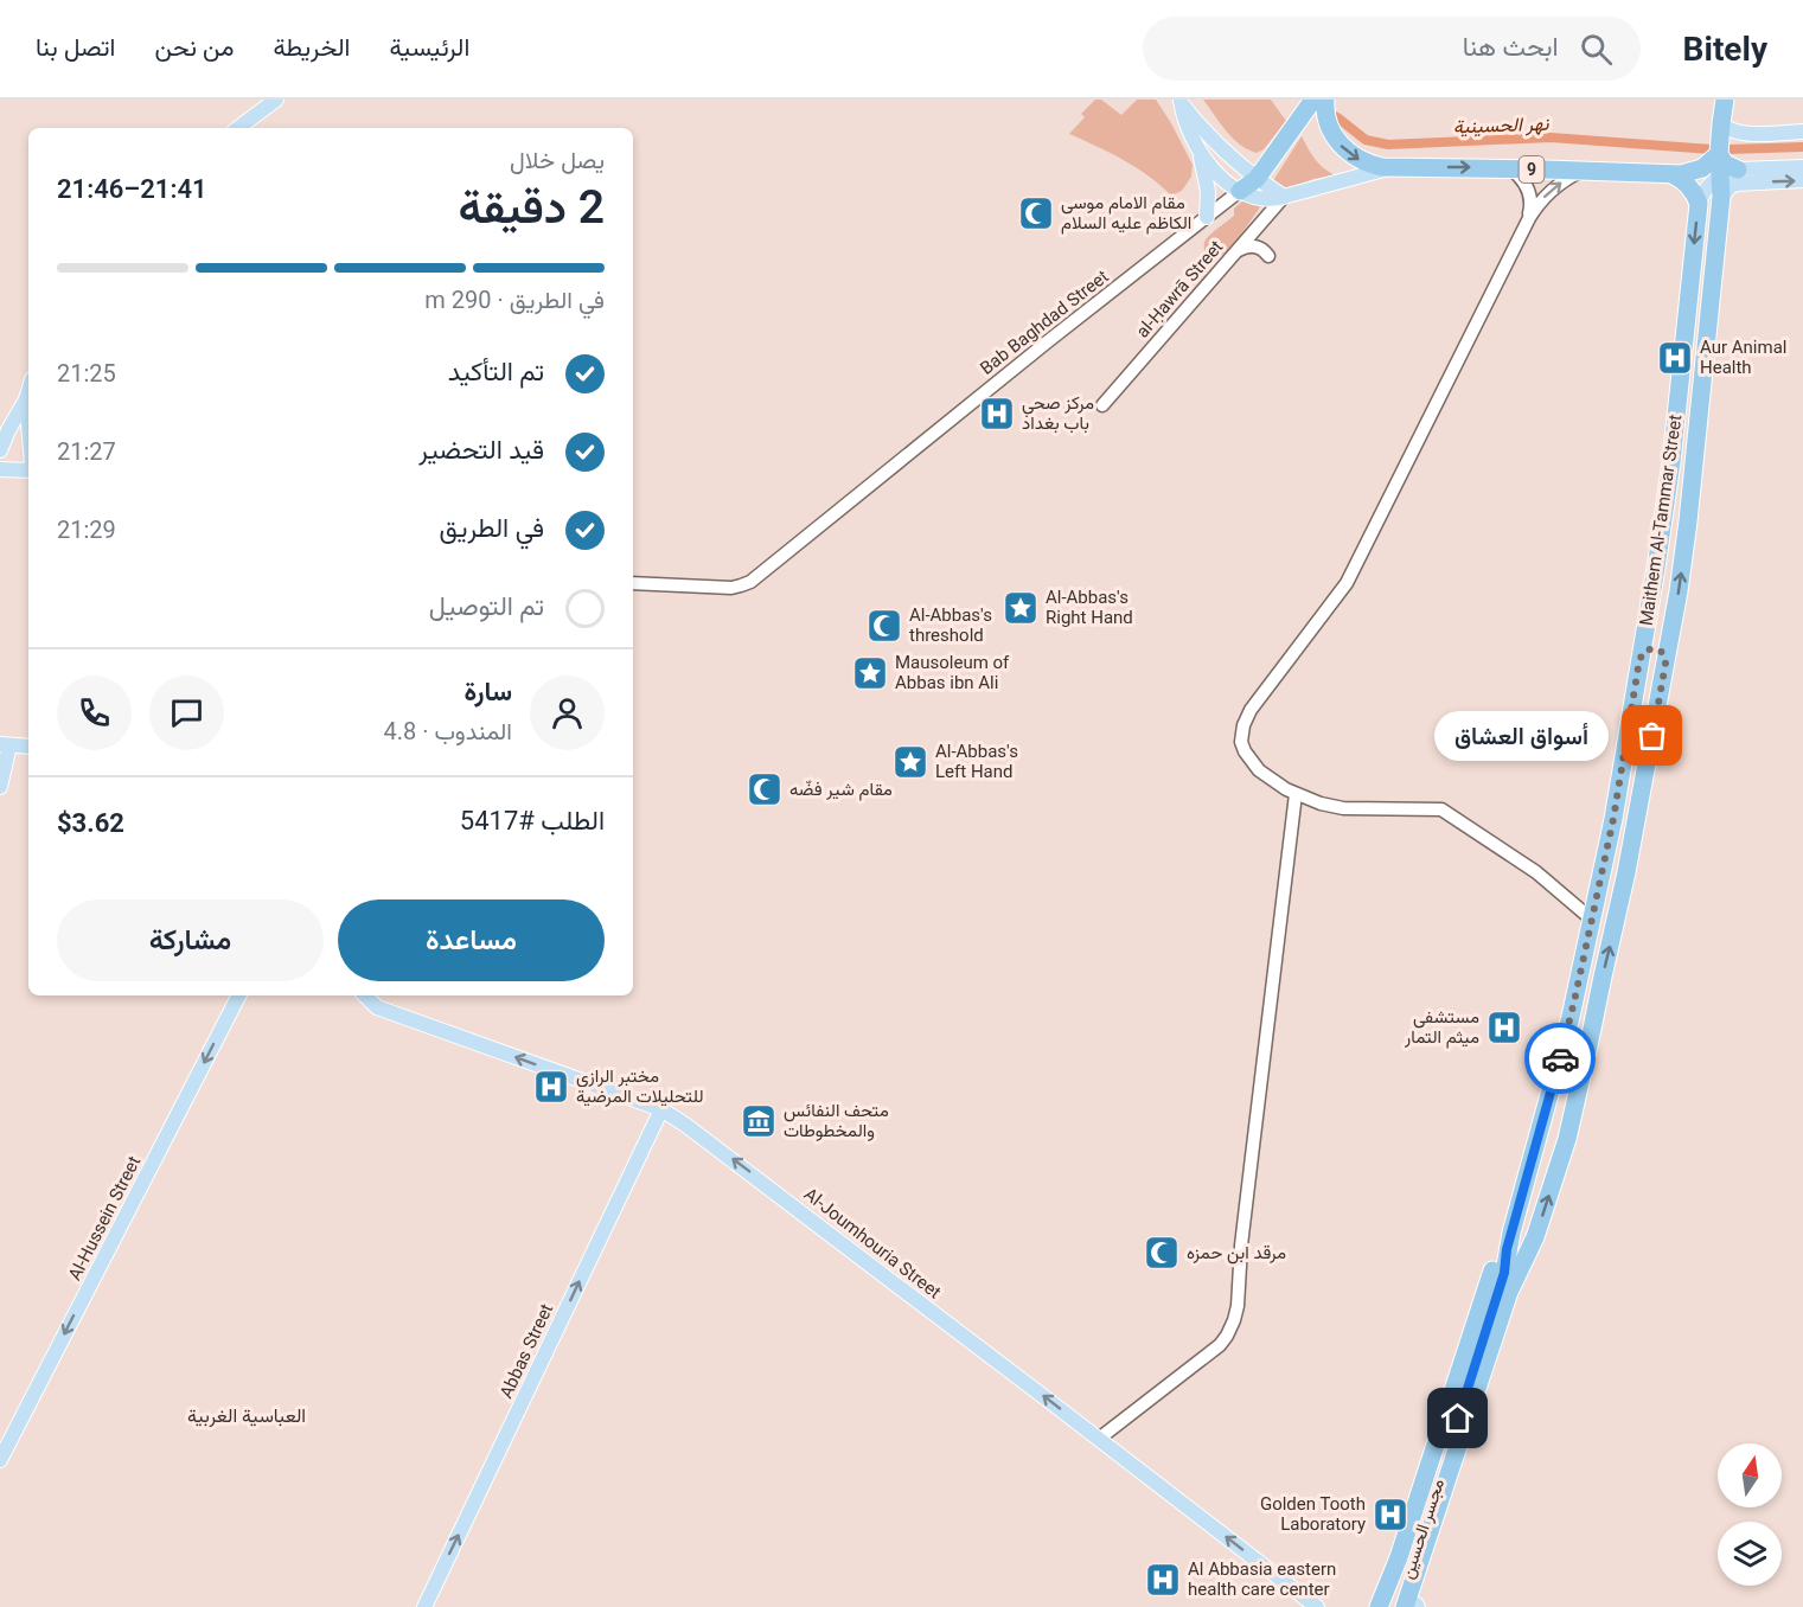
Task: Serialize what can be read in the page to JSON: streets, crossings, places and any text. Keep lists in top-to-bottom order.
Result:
{
  "streets": {
    "highway": ["9", "Maithem Al-Tammar Street", "مجسر الحسين"],
    "main road": ["Al-Hussein Street", "Al-Joumhouria Street", "Abbas Street"],
    "street": ["al-Ḥawrā Street", "Bab Baghdad Street"]
  },
  "crossings": [
    ["Maithem Al-Tammar Street", "مجسر الحسين"],
    ["Al-Joumhouria Street", "Abbas Street"]
  ],
  "one_way": ["Al-Hussein Street", "Al-Joumhouria Street", "Abbas Street"],
  "districts": ["العباسية الغربية"],
  "water": ["نهر الحسينية"],
  "places": {
    "mosque": [
      "مقام الامام موسى الكاظم عليه السلام",
      "Al-Abbas's threshold",
      "مقام شير فضّه",
      "مرقد ابن حمزه"
    ],
    "hospital": [
      "Aur Animal Health",
      "مركز صحي باب بغداد",
      "مستشفى ميثم التمار",
      "مختبر الرازي للتحليلات المرضية",
      "Golden Tooth Laboratory",
      "Al Abbasia eastern health care center"
    ],
    "place": ["Al-Abbas's Right Hand", "Mausoleum of Abbas ibn Ali", "Al-Abbas's Left Hand"],
    "other": ["أسواق العشاق"],
    "museum": ["متحف النفائس والمخطوطات"]
  },
  "north": "top",
  "page": {
    "header": "Bitely",
    "search": "ابحث هنا",
    "nav": [
      "الرئيسية",
      "الخريطة",
      "من نحن",
      "اتصل بنا"
    ],
    "heading": ["2 دقيقة", "يصل خلال", "21:41–21:46"],
    "panel": [
      "سارة",
      "المندوب · 4.8",
      "الطلب #5417",
      "$3.62"
    ],
    "bar": "في الطريق · 290 m",
    "list": [
      ["تم التأكيد", "21:25"],
      ["قيد التحضير", "21:27"],
      ["في الطريق", "21:29"],
      "تم التوصيل"
    ],
    "bubble": "أسواق العشاق",
    "buttons": ["مساعدة", "مشاركة"]
  }
}
